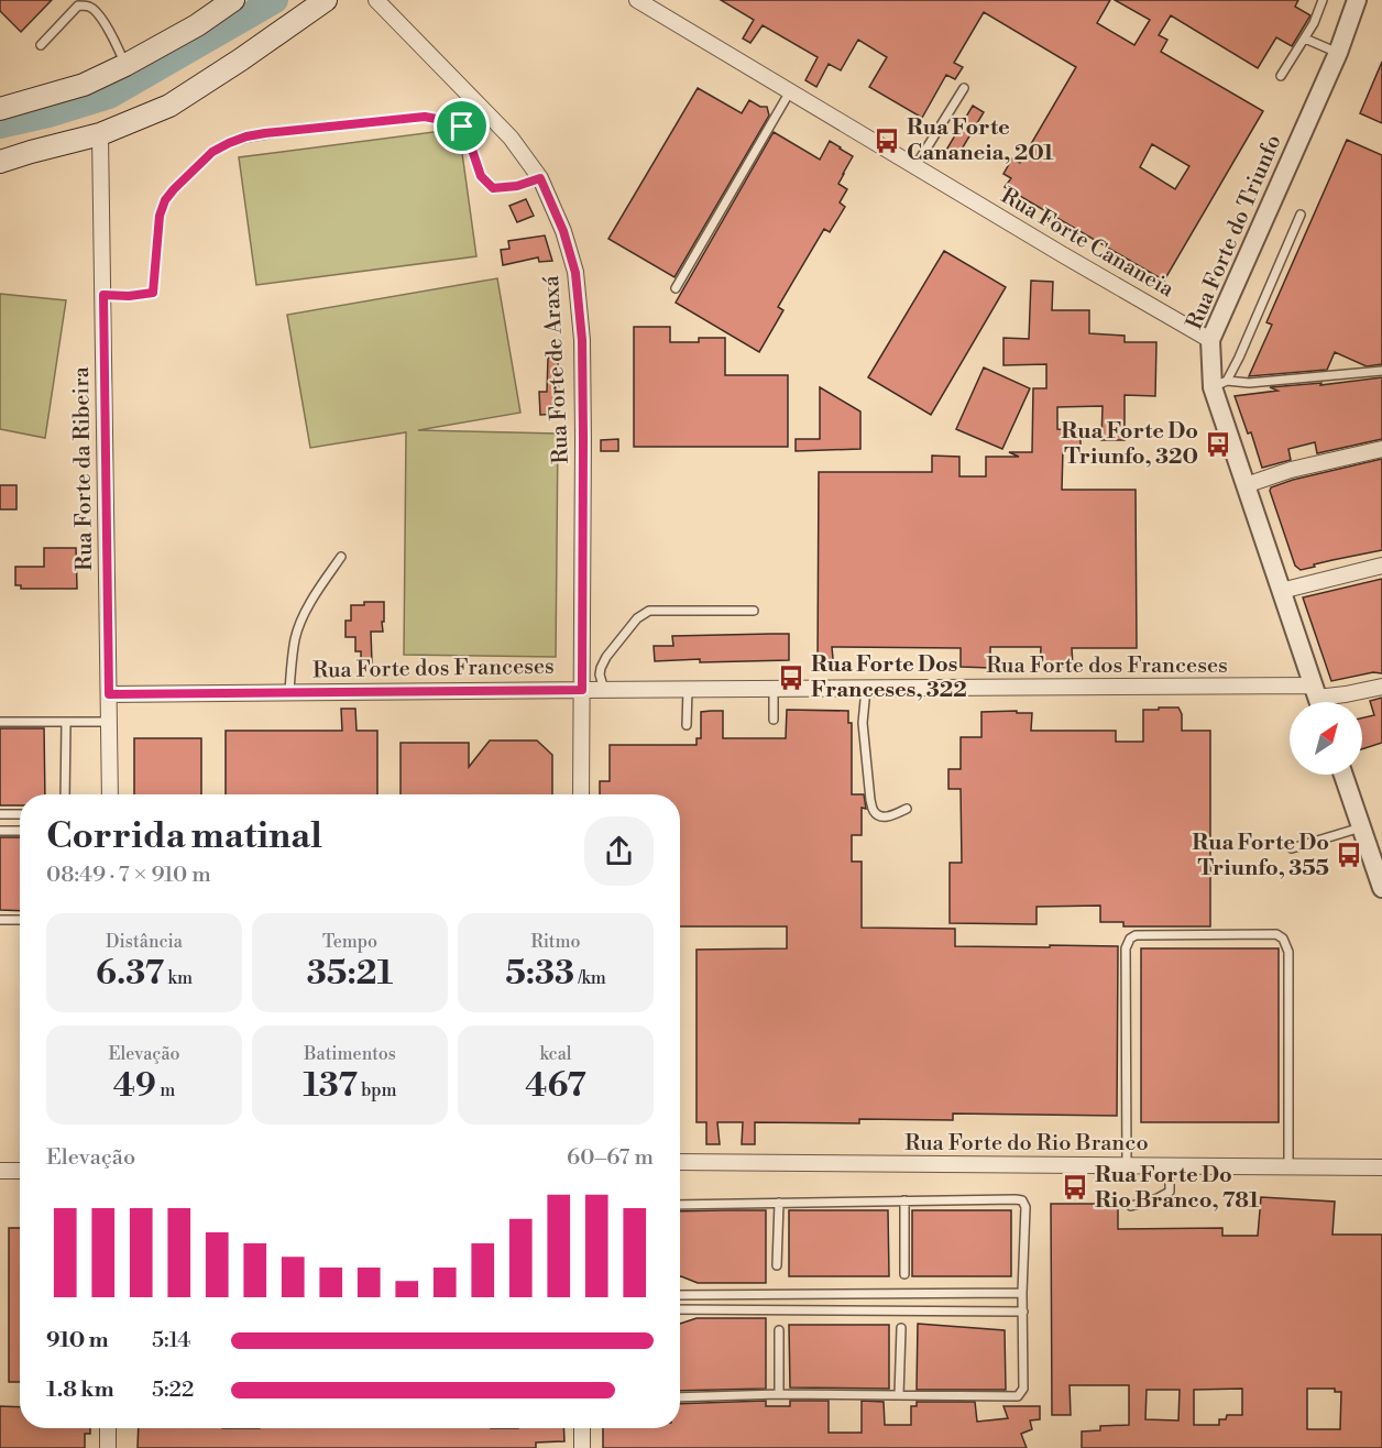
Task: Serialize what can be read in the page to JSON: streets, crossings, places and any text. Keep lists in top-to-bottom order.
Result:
{
  "streets": {
    "street": [
      "Rua Forte do Triunfo",
      "Rua Forte Cananeia",
      "Rua Forte de Araxá",
      "Rua Forte da Ribeira",
      "Rua Forte dos Franceses",
      "Rua Forte do Rio Branco"
    ]
  },
  "crossings": [
    ["Rua Forte do Triunfo", "Rua Forte Cananeia"],
    ["Rua Forte do Triunfo", "Rua Forte dos Franceses"],
    ["Rua Forte de Araxá", "Rua Forte dos Franceses"],
    ["Rua Forte da Ribeira", "Rua Forte dos Franceses"]
  ],
  "places": {
    "bus stop": [
      "Rua Forte Cananeia, 201",
      "Rua Forte Do Triunfo, 320",
      "Rua Forte Dos Franceses, 322",
      "Rua Forte Do Triunfo, 355",
      "Rua Forte Do Rio Branco, 781"
    ]
  },
  "north": "top right",
  "page": {
    "heading": ["Corrida matinal", "08:49 · 7 × 910 m"],
    "stats": [
      ["Distância", "6.37 km"],
      ["Tempo", "35:21"],
      ["Ritmo", "5:33 /km"],
      ["Elevação", "49 m"],
      ["Batimentos", "137 bpm"],
      ["kcal", "467"]
    ],
    "chart": ["Elevação", "60–67 m"],
    "list": [
      {
        "name": "910 m",
        "note": "5:14"
      },
      {
        "name": "1.8 km",
        "note": "5:22"
      }
    ]
  }
}
